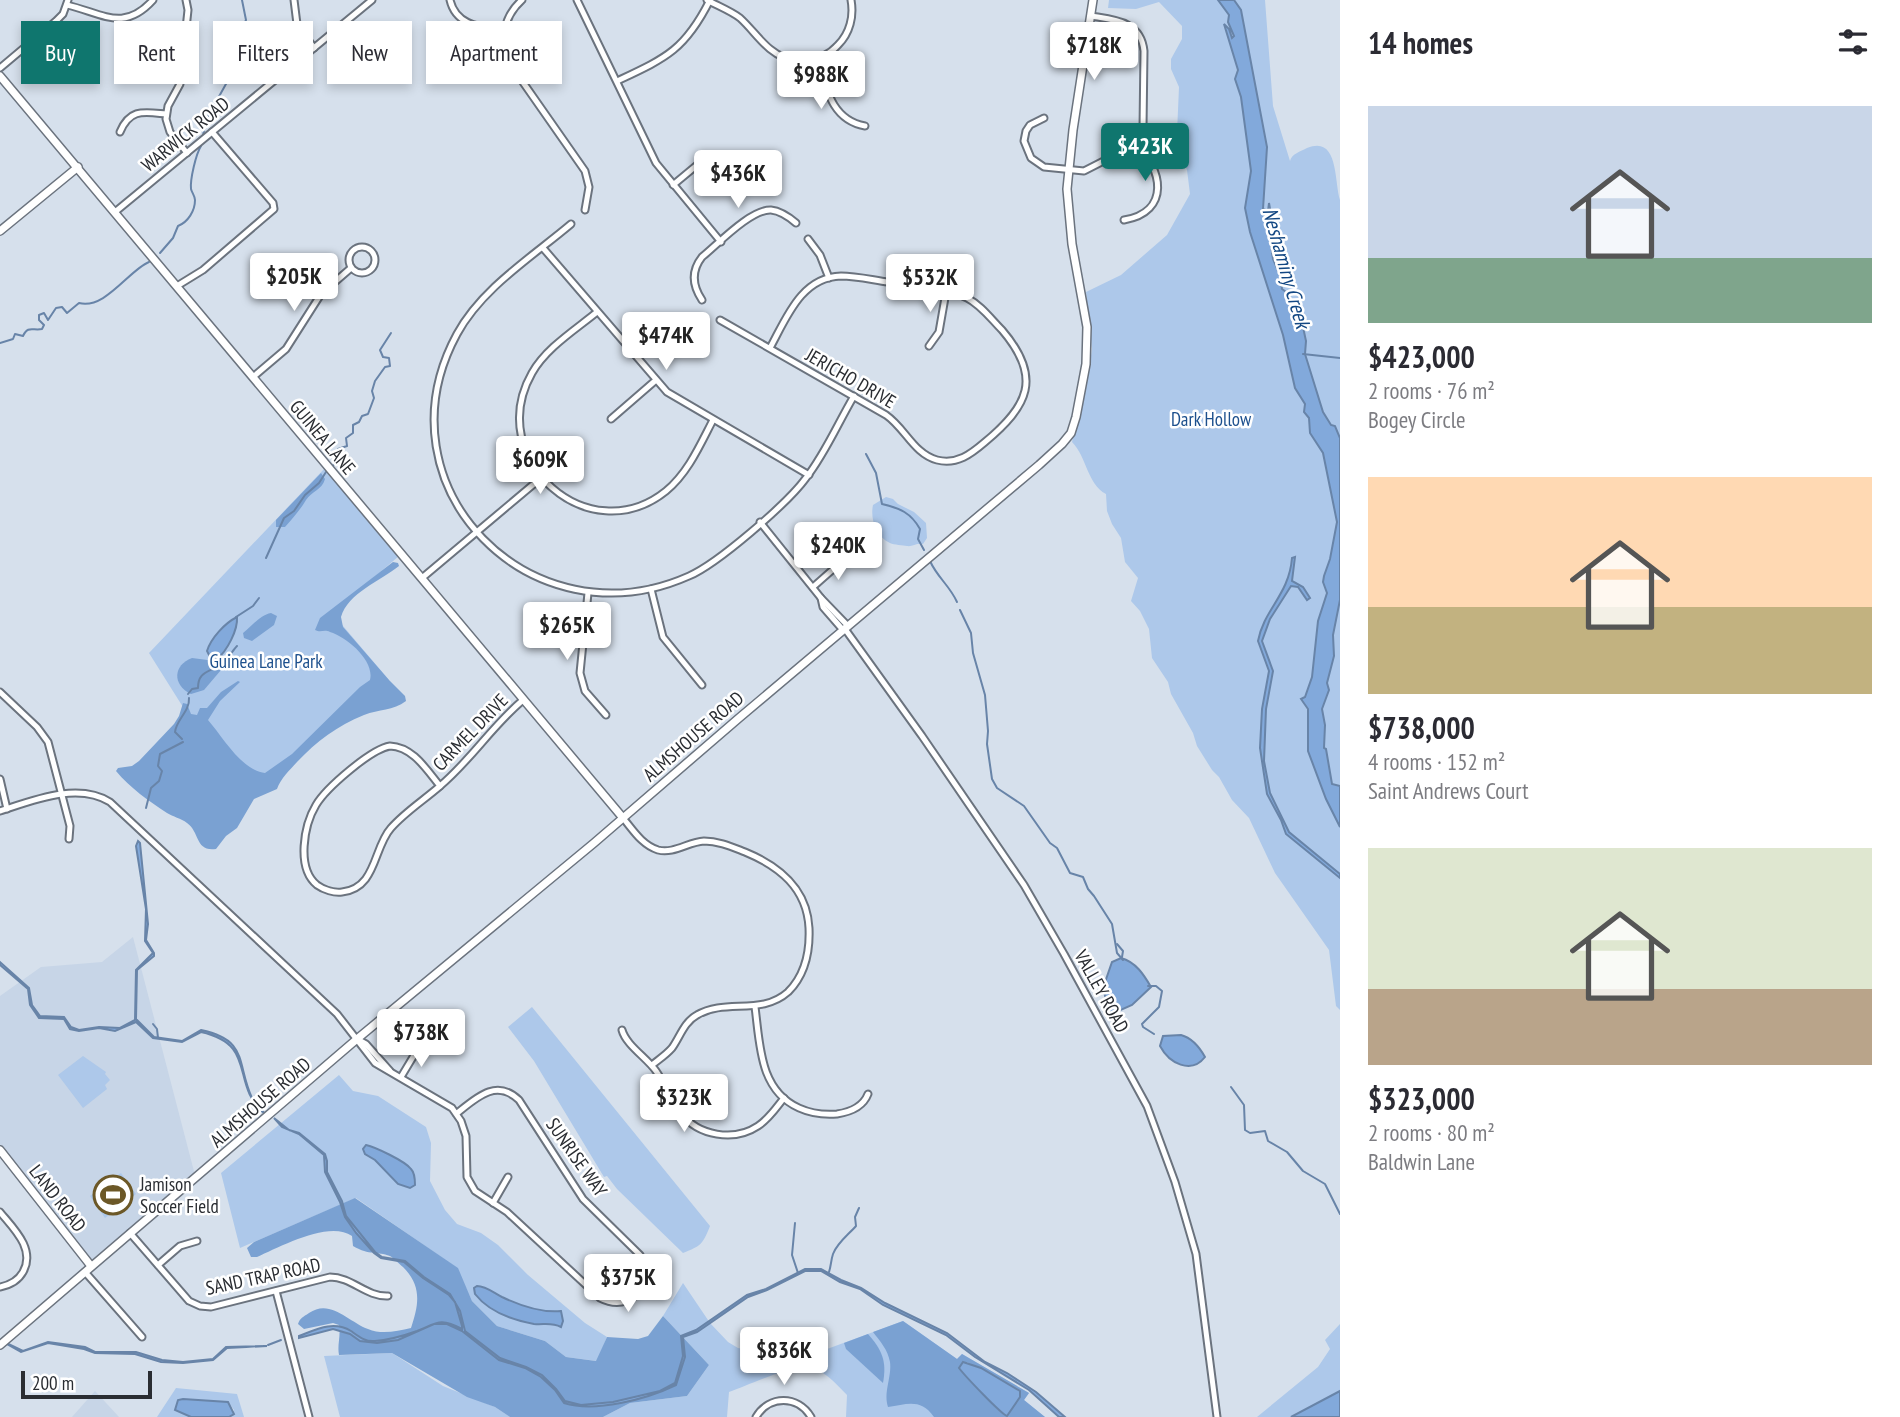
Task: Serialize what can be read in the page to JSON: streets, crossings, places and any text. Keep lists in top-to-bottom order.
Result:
{
  "streets": {
    "main road": ["GUINEA LANE", "ALMSHOUSE ROAD", "LAND ROAD"],
    "street": [
      "WARWICK ROAD",
      "JERICHO DRIVE",
      "CARMEL DRIVE",
      "VALLEY ROAD",
      "SUNRISE WAY",
      "SAND TRAP ROAD"
    ]
  },
  "crossings": [
    ["WARWICK ROAD", "GUINEA LANE"],
    ["GUINEA LANE", "CARMEL DRIVE"],
    ["GUINEA LANE", "ALMSHOUSE ROAD"],
    ["ALMSHOUSE ROAD", "VALLEY ROAD"],
    ["ALMSHOUSE ROAD", "LAND ROAD"],
    ["ALMSHOUSE ROAD", "SAND TRAP ROAD"]
  ],
  "water": ["Neshaminy Creek"],
  "parks": ["Dark Hollow", "Guinea Lane Park"],
  "places": {
    "sports": ["Jamison Soccer Field"]
  },
  "scale_bar": "200 m",
  "page": {
    "heading": "14 homes",
    "chip": [
      "Buy",
      "Rent",
      "Filters",
      "New",
      "Apartment"
    ],
    "price": [
      "$718K",
      "$988K",
      "$423K",
      "$436K",
      "$205K",
      "$532K",
      "$474K",
      "$609K",
      "$240K",
      "$265K",
      "$738K",
      "$323K",
      "$375K",
      "$836K"
    ],
    "list": [
      {
        "name": "$423,000",
        "note": "2 rooms · 76 m² · Bogey Circle"
      },
      {
        "name": "$738,000",
        "note": "4 rooms · 152 m² · Saint Andrews Court"
      },
      {
        "name": "$323,000",
        "note": "2 rooms · 80 m² · Baldwin Lane"
      }
    ],
    "scale": "200 m"
  }
}
